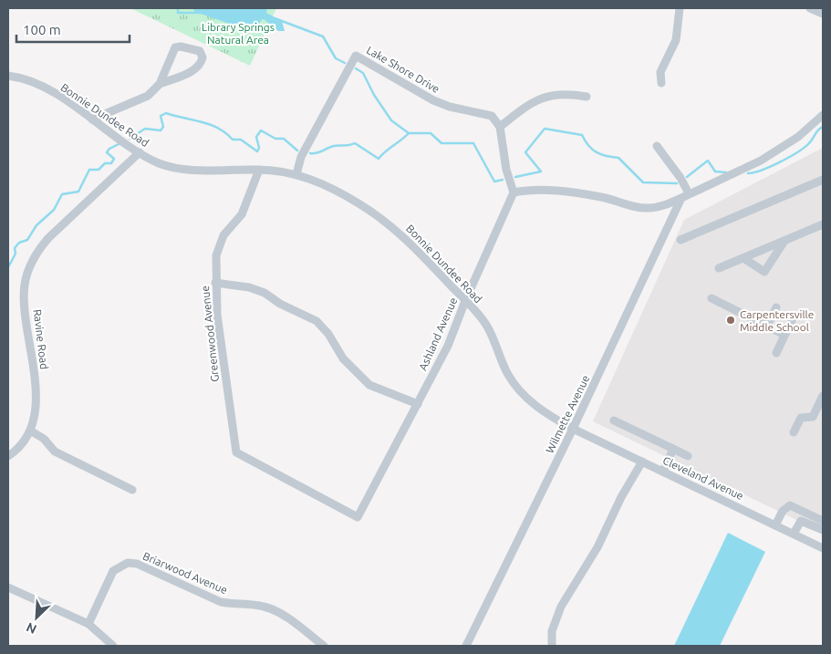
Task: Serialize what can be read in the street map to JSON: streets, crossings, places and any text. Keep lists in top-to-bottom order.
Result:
{
  "streets": {
    "street": [
      "Lake Shore Drive",
      "Bonnie Dundee Road",
      "Greenwood Avenue",
      "Ashland Avenue",
      "Ravine Road",
      "Wilmette Avenue",
      "Cleveland Avenue",
      "Briarwood Avenue"
    ]
  },
  "crossings": [
    ["Lake Shore Drive", "Bonnie Dundee Road"],
    ["Bonnie Dundee Road", "Greenwood Avenue"],
    ["Bonnie Dundee Road", "Ashland Avenue"],
    ["Bonnie Dundee Road", "Ravine Road"],
    ["Bonnie Dundee Road", "Wilmette Avenue"],
    ["Bonnie Dundee Road", "Cleveland Avenue"],
    ["Greenwood Avenue", "Ashland Avenue"],
    ["Wilmette Avenue", "Cleveland Avenue"]
  ],
  "parks": ["Library Springs Natural Area"],
  "places": ["Carpentersville Middle School"],
  "scale_bar": "100 m",
  "north": "bottom left"
}
